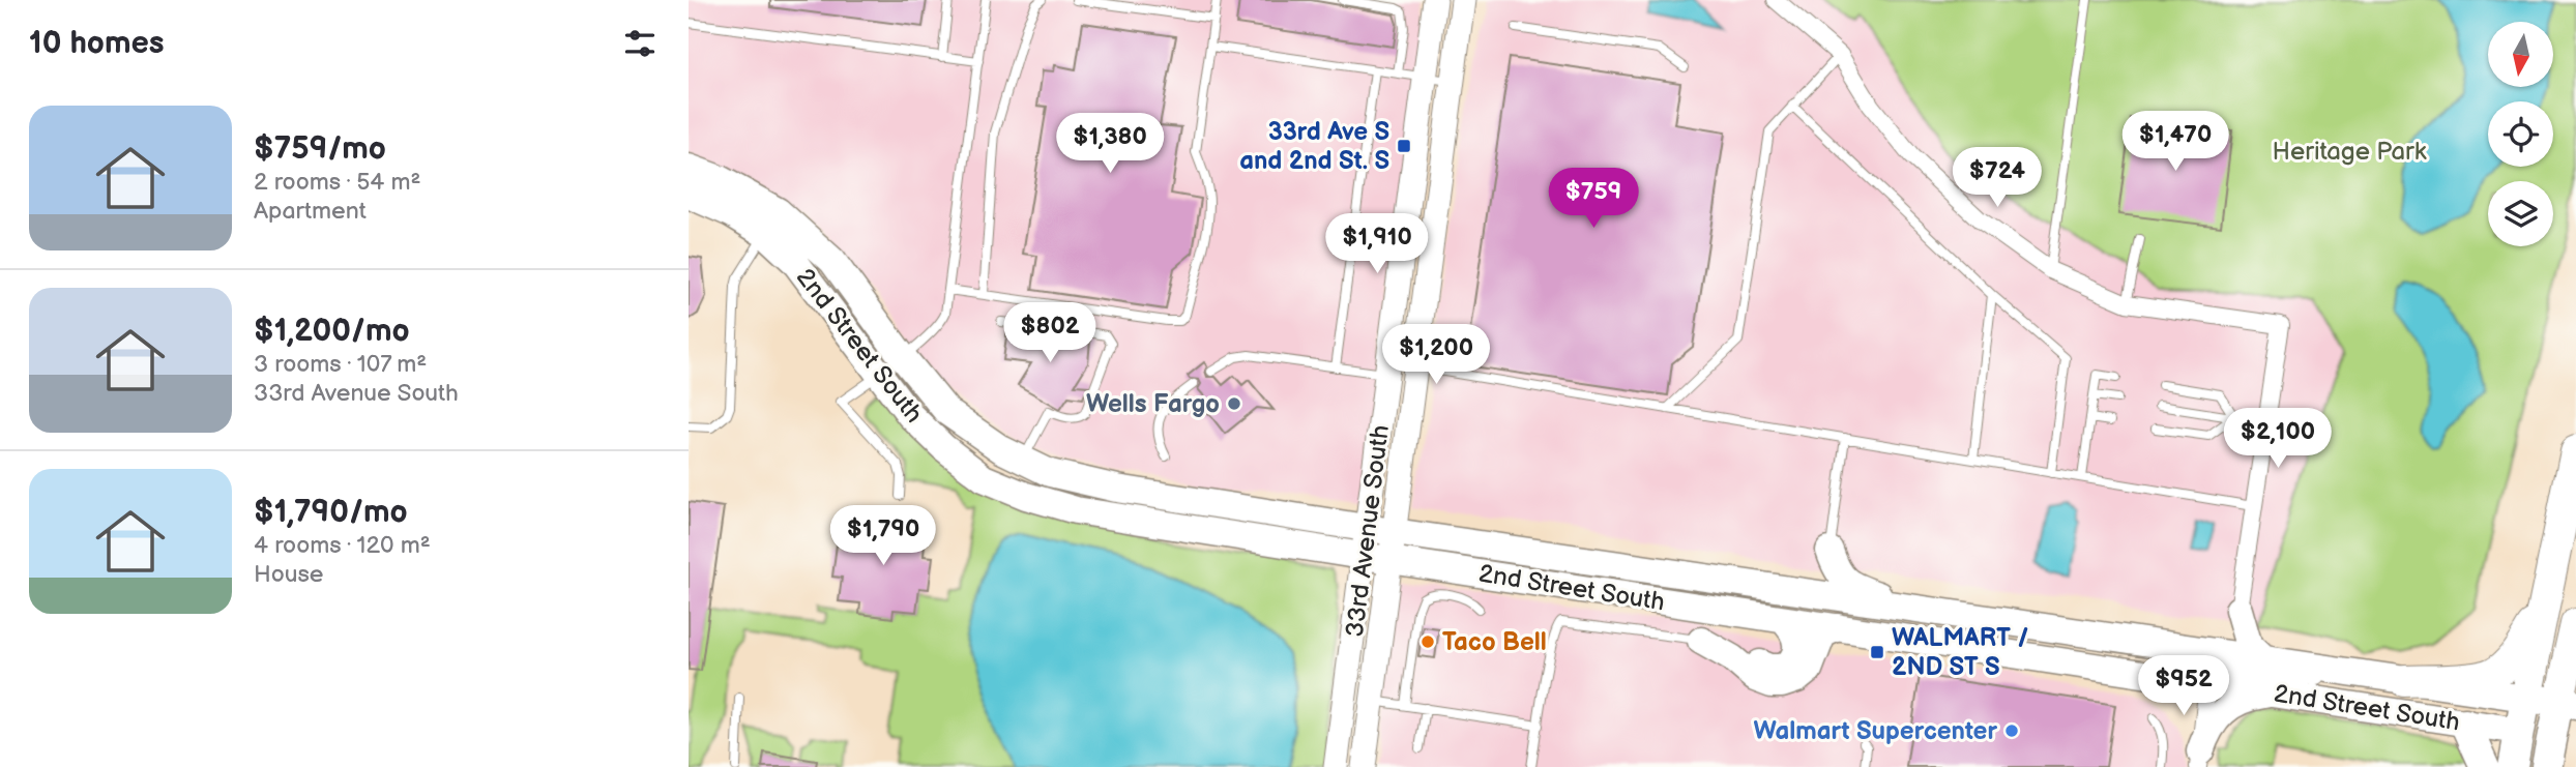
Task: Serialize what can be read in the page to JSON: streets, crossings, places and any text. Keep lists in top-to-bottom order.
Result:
{
  "streets": {
    "highway": ["2nd Street South"],
    "main road": ["33rd Avenue South"]
  },
  "crossings": [
    ["2nd Street South", "33rd Avenue South"]
  ],
  "parks": ["Heritage Park"],
  "places": {
    "transit": ["33rd Ave S and 2nd St. S", "WALMART / 2ND ST S"],
    "other": ["Wells Fargo", "Taco Bell", "Walmart Supercenter"]
  },
  "north": "bottom",
  "page": {
    "heading": "10 homes",
    "list": [
      {
        "name": "$759/mo",
        "note": "2 rooms · 54 m² · Apartment"
      },
      {
        "name": "$1,200/mo",
        "note": "3 rooms · 107 m² · 33rd Avenue South"
      },
      {
        "name": "$1,790/mo",
        "note": "4 rooms · 120 m² · House"
      }
    ],
    "price": [
      "$1,470",
      "$1,380",
      "$724",
      "$759",
      "$1,910",
      "$802",
      "$1,200",
      "$2,100",
      "$1,790",
      "$952"
    ]
  }
}
